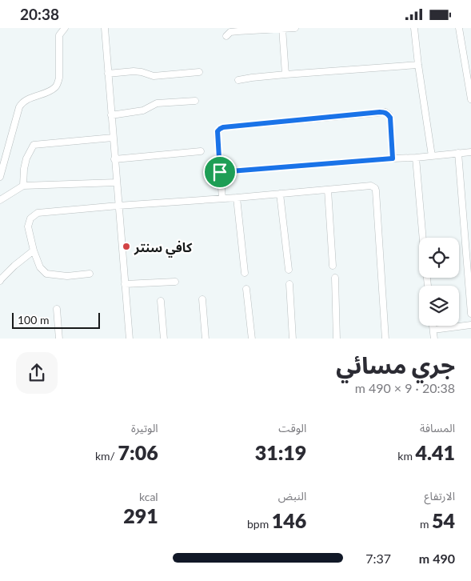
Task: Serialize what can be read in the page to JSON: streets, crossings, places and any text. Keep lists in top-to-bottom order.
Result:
{
  "places": ["كافي سنتر"],
  "scale_bar": "100 m",
  "page": {
    "status": "20:38",
    "scale": "100 m",
    "heading": ["جري مسائي", "20:38 · 9 × 490 m"],
    "stats": [
      ["المسافة", "4.41 km"],
      ["الوقت", "31:19"],
      ["الوتيرة", "7:06 /km"],
      ["الارتفاع", "54 m"],
      ["النبض", "146 bpm"],
      ["kcal", "291"]
    ],
    "list": [
      {
        "name": "490 m",
        "note": "7:37"
      }
    ]
  }
}
